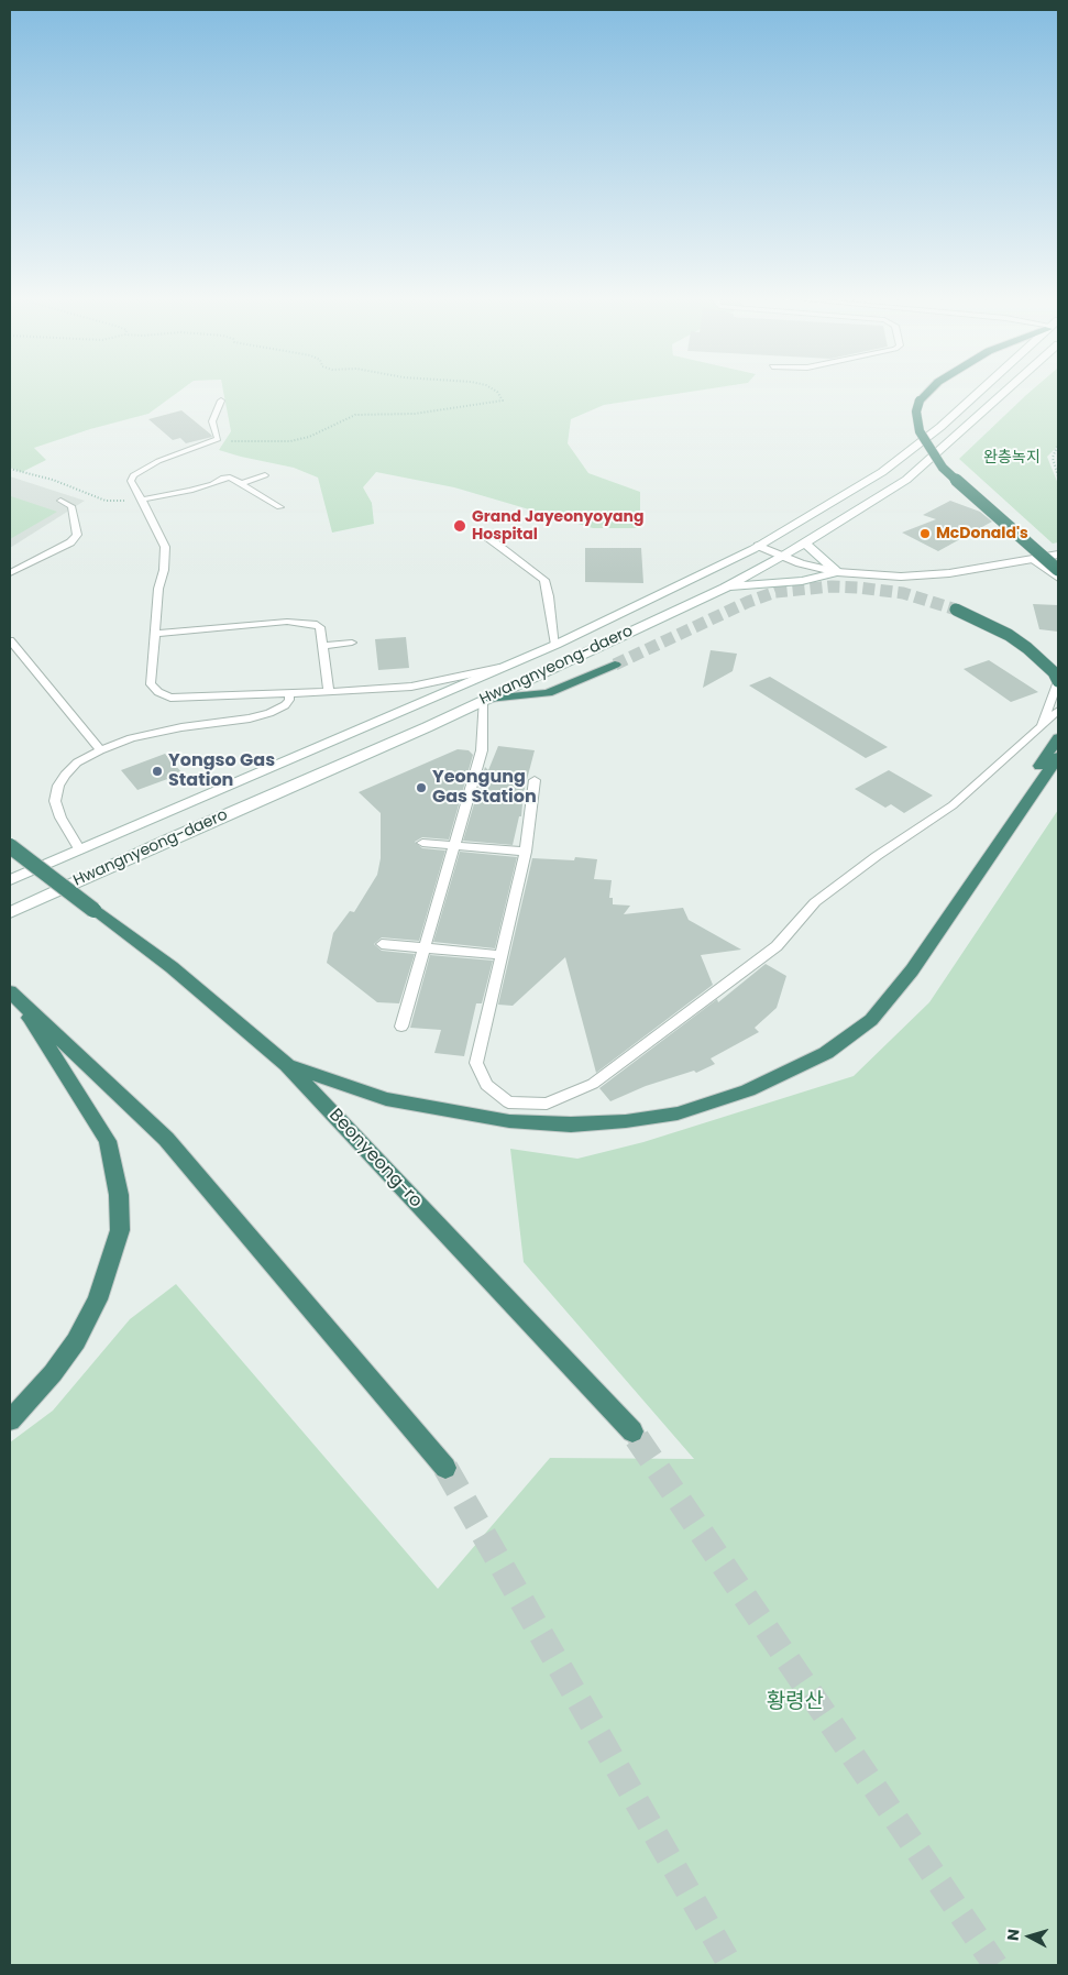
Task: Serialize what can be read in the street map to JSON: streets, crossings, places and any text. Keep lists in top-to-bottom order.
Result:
{
  "streets": {
    "highway": ["Beonyeong-ro"],
    "main road": ["Hwangnyeong-daero"]
  },
  "parks": ["완층녹지", "황령산"],
  "places": [
    "Grand Jayeonyoyang Hospital",
    "McDonald's",
    "Yongso Gas Station",
    "Yeongung Gas Station"
  ],
  "north": "left"
}
